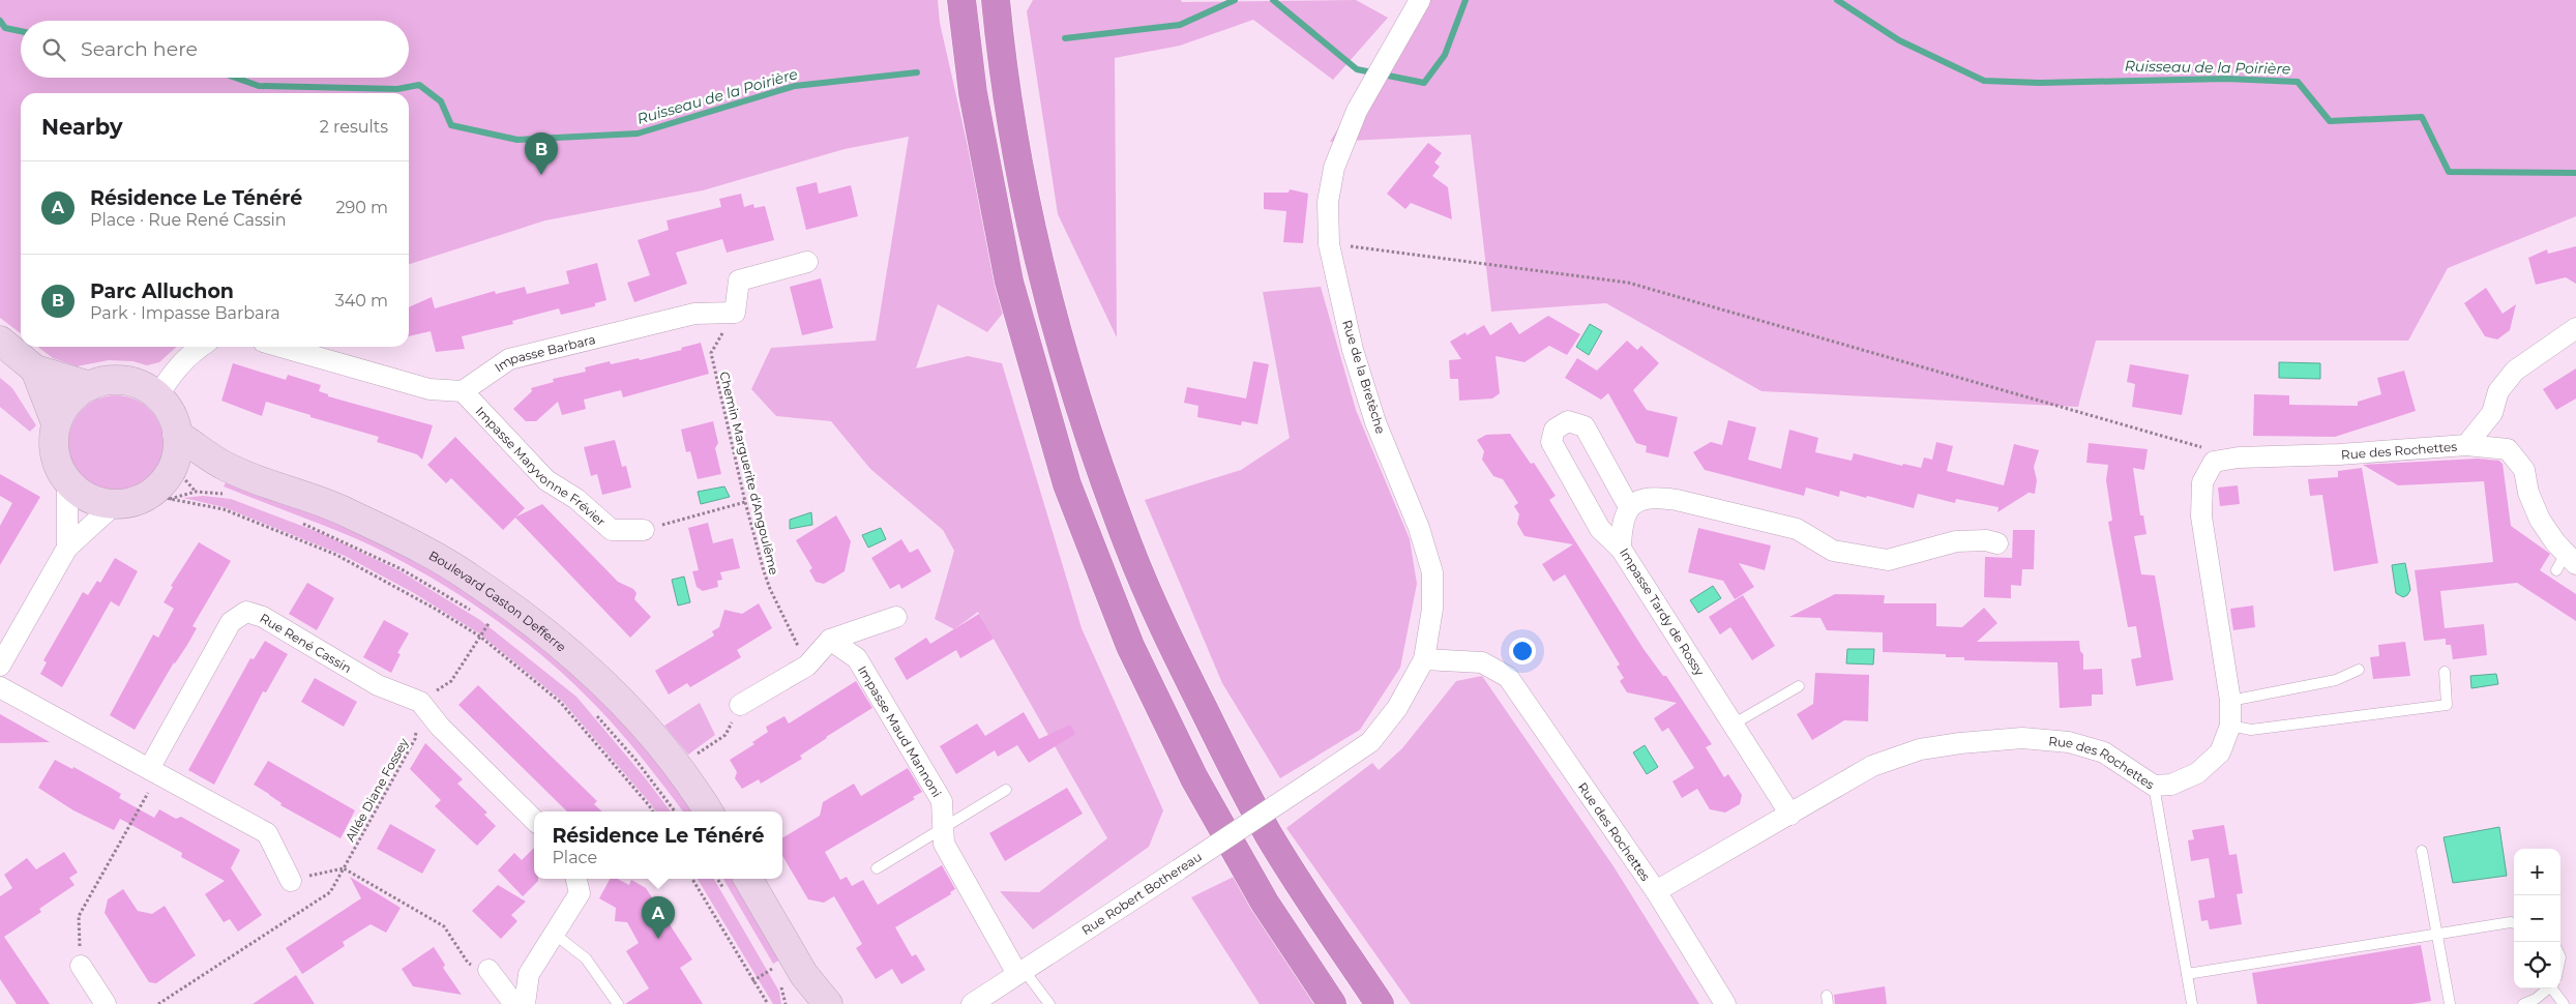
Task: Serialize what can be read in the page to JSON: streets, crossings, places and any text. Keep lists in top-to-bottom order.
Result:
{
  "streets": {
    "main road": ["Boulevard Gaston Defferre"],
    "street": [
      "Impasse Barbara",
      "Rue de la Bretèche",
      "Rue des Rochettes",
      "Impasse Maryvonne Frévier",
      "Impasse Tardy de Rossy",
      "Rue René Cassin",
      "Impasse Maud Mannoni",
      "Rue Robert Bothereau"
    ],
    "path": ["Chemin Marguerite d'Angoulême", "Allée Diane Fossey"]
  },
  "crossings": [
    ["Impasse Barbara", "Impasse Maryvonne Frévier"],
    ["Impasse Barbara", "Chemin Marguerite d'Angoulême"],
    ["Rue de la Bretèche", "Rue des Rochettes"],
    ["Rue de la Bretèche", "Rue Robert Bothereau"],
    ["Rue des Rochettes", "Impasse Tardy de Rossy"],
    ["Rue René Cassin", "Allée Diane Fossey"],
    ["Impasse Maud Mannoni", "Rue Robert Bothereau"]
  ],
  "water": ["Ruisseau de la Poirière"],
  "page": {
    "search": "Search here",
    "heading": ["Nearby", "2 results"],
    "pins": ["B", "A"],
    "list": [
      {
        "mark": "A",
        "name": "Résidence Le Ténéré",
        "note": "Place · Rue René Cassin",
        "value": "290 m"
      },
      {
        "mark": "B",
        "name": "Parc Alluchon",
        "note": "Park · Impasse Barbara",
        "value": "340 m"
      }
    ],
    "popup": ["Résidence Le Ténéré", "Place"],
    "map_buttons": ["+", "−"]
  }
}
